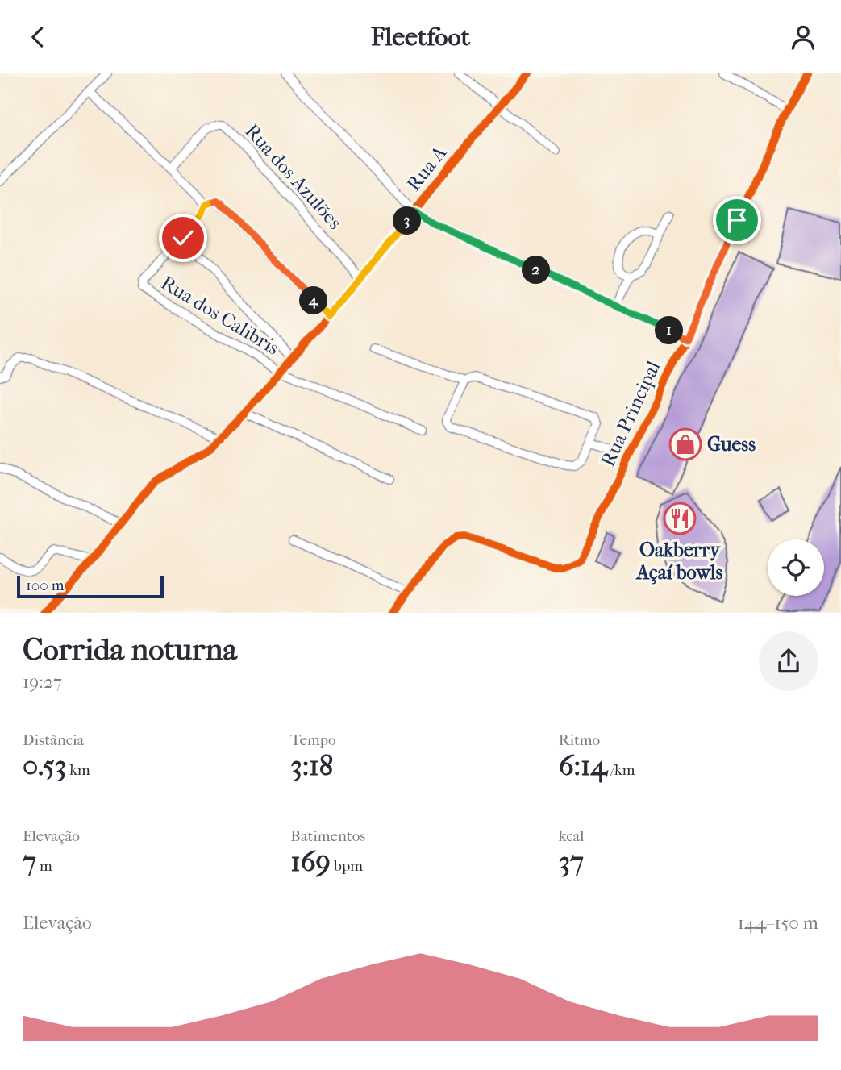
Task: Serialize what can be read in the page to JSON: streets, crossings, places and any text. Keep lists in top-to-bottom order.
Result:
{
  "streets": {
    "street": [
      "Rua A",
      "Rua dos Azulões",
      "Rua dos Calibris",
      "Rua Principal"
    ]
  },
  "crossings": [
    ["Rua A", "Rua dos Azulões"],
    ["Rua A", "Rua dos Calibris"]
  ],
  "places": {
    "shop": ["Guess"],
    "restaurant": ["Oakberry Açaí bowls"]
  },
  "scale_bar": "100 m",
  "page": {
    "header": "Fleetfoot",
    "pins": [
      "3",
      "2",
      "4",
      "1"
    ],
    "scale": "100 m",
    "heading": ["Corrida noturna", "19:27"],
    "stats": [
      ["Distância", "0.53 km"],
      ["Tempo", "3:18"],
      ["Ritmo", "6:14 /km"],
      ["Elevação", "7 m"],
      ["Batimentos", "169 bpm"],
      ["kcal", "37"]
    ],
    "chart": ["Elevação", "144–150 m"]
  }
}
